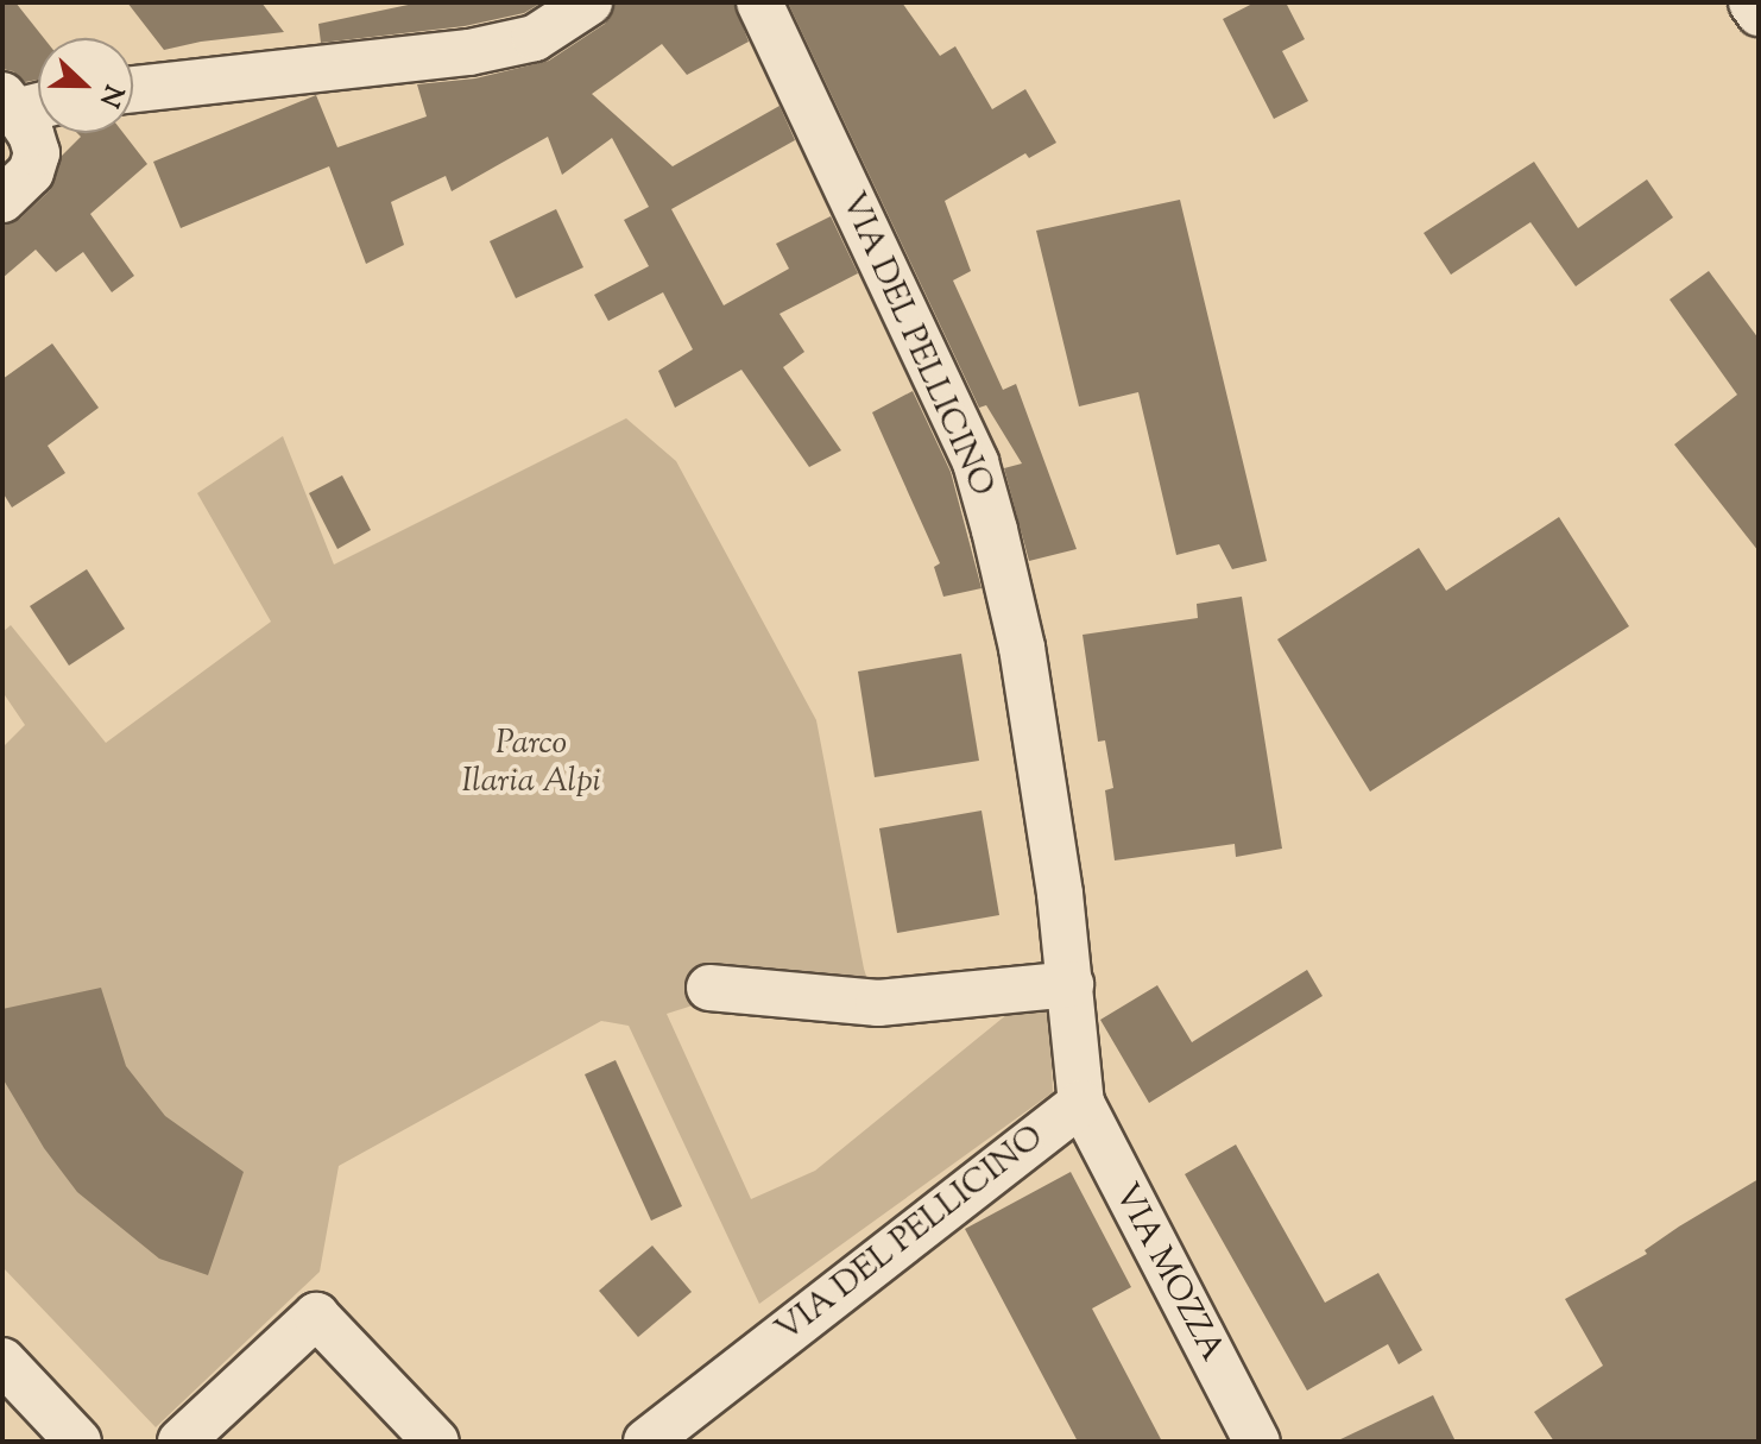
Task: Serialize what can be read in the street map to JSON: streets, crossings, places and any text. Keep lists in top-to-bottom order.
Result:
{
  "streets": {
    "street": ["VIA DEL PELLICINO", "VIA MOZZA"]
  },
  "crossings": [
    ["VIA DEL PELLICINO", "VIA MOZZA"]
  ],
  "parks": ["Parco Ilaria Alpi"],
  "north": "right"
}
